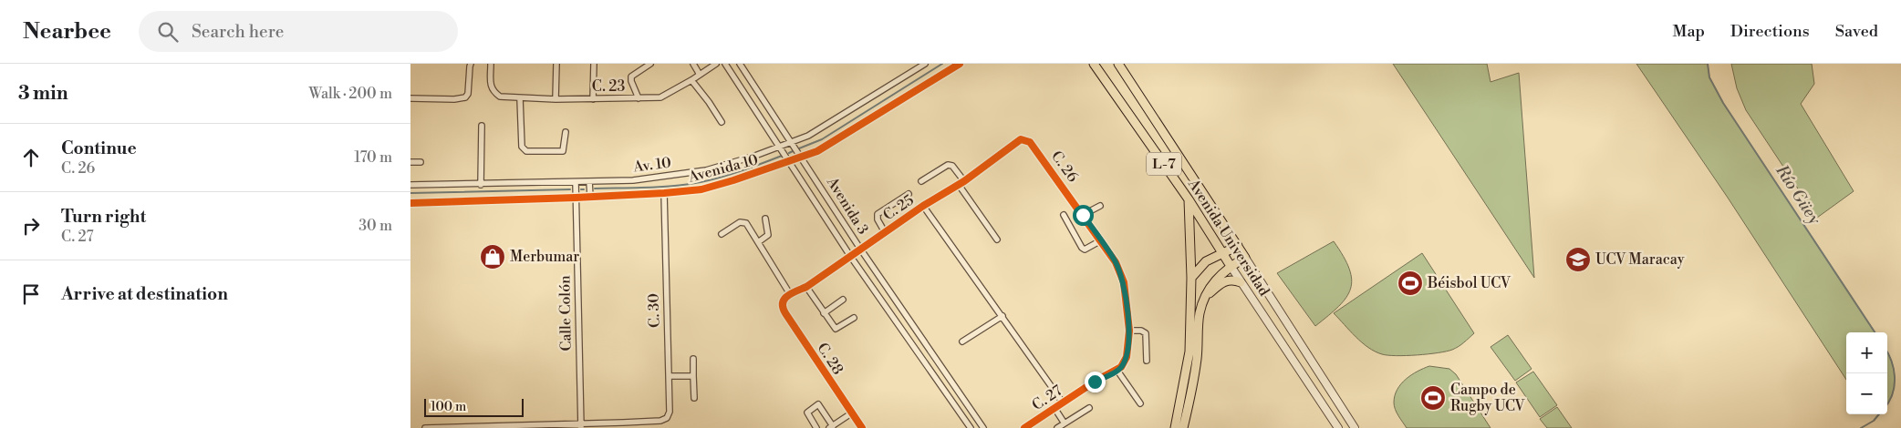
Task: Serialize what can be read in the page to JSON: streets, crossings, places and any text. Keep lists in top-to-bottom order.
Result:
{
  "streets": {
    "main road": ["L-7", "Avenida Universidad"],
    "street": [
      "C. 23",
      "Av. 10",
      "C. 26",
      "Avenida 10",
      "Avenida 3",
      "C. 25",
      "C. 30",
      "Calle Colón",
      "C. 28",
      "C. 27"
    ]
  },
  "crossings": [
    ["Av. 10", "Avenida 3"],
    ["Av. 10", "Calle Colón"],
    ["C. 26", "C. 25"],
    ["C. 26", "C. 27"],
    ["Avenida 10", "Avenida 3"],
    ["Avenida 10", "C. 30"],
    ["Avenida 10", "Calle Colón"],
    ["Avenida 3", "C. 25"],
    ["C. 25", "C. 28"],
    ["C. 30", "Calle Colón"]
  ],
  "water": ["Río Güey"],
  "places": {
    "shop": ["Merbumar"],
    "school or university": ["UCV Maracay"],
    "sports": ["Béisbol UCV", "Campo de Rugby UCV"]
  },
  "scale_bar": "100 m",
  "page": {
    "header": "Nearbee",
    "search": "Search here",
    "nav": ["Map", "Directions", "Saved"],
    "heading": ["3 min", "Walk · 200 m"],
    "list": [
      ["Continue", "C. 26", "170 m"],
      ["Turn right", "C. 27", "30 m"],
      "Arrive at destination"
    ],
    "map_buttons": ["+", "−"],
    "scale": "100 m"
  }
}
